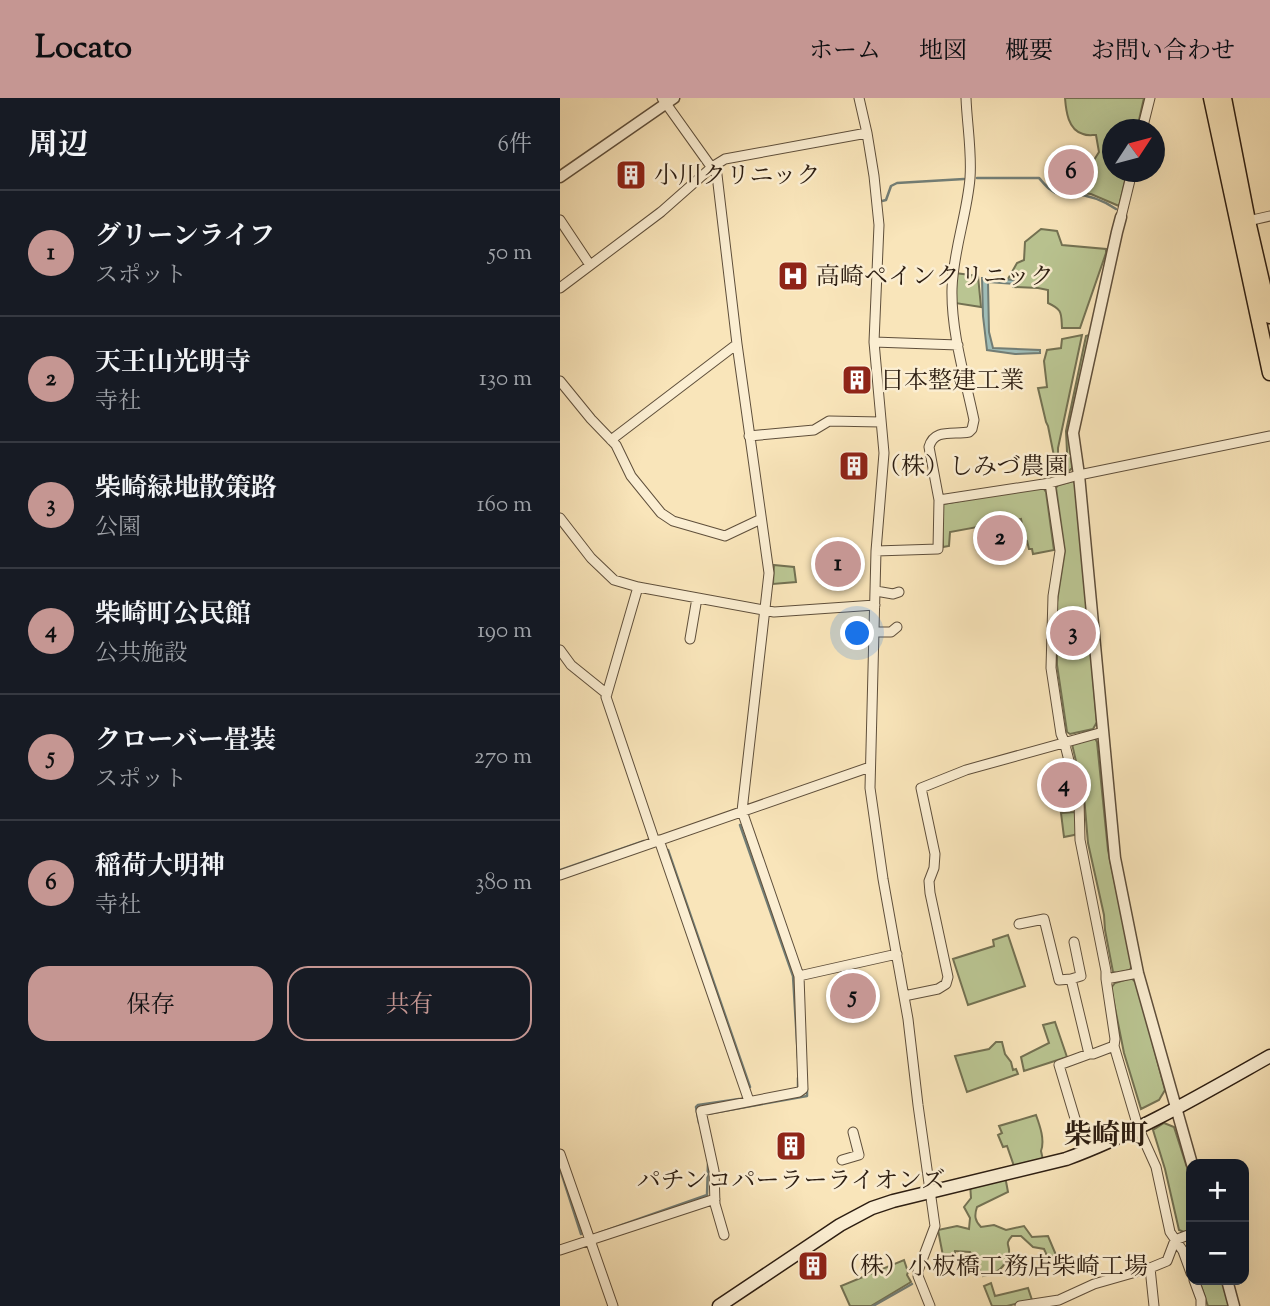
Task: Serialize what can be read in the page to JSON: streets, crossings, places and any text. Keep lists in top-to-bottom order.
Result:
{
  "districts": ["柴崎町"],
  "places": {
    "building": [
      "小川クリニック",
      "日本整建工業",
      "（株）しみづ農園",
      "パチンコパーラーライオンズ",
      "（株）小板橋工務店柴崎工場"
    ],
    "hospital": ["高崎ペインクリニック"]
  },
  "north": "top right",
  "page": {
    "header": "Locato",
    "nav": [
      "ホーム",
      "地図",
      "概要",
      "お問い合わせ"
    ],
    "heading": ["周辺", "6件"],
    "pins": [
      "6",
      "2",
      "1",
      "3",
      "4",
      "5"
    ],
    "list": [
      {
        "mark": "1",
        "name": "グリーンライフ",
        "note": "スポット",
        "value": "50 m"
      },
      {
        "mark": "2",
        "name": "天王山光明寺",
        "note": "寺社",
        "value": "130 m"
      },
      {
        "mark": "3",
        "name": "柴崎緑地散策路",
        "note": "公園",
        "value": "160 m"
      },
      {
        "mark": "4",
        "name": "柴崎町公民館",
        "note": "公共施設",
        "value": "190 m"
      },
      {
        "mark": "5",
        "name": "クローバー畳装",
        "note": "スポット",
        "value": "270 m"
      },
      {
        "mark": "6",
        "name": "稲荷大明神",
        "note": "寺社",
        "value": "380 m"
      }
    ],
    "buttons": ["保存", "共有"],
    "map_buttons": ["+", "−"]
  }
}
